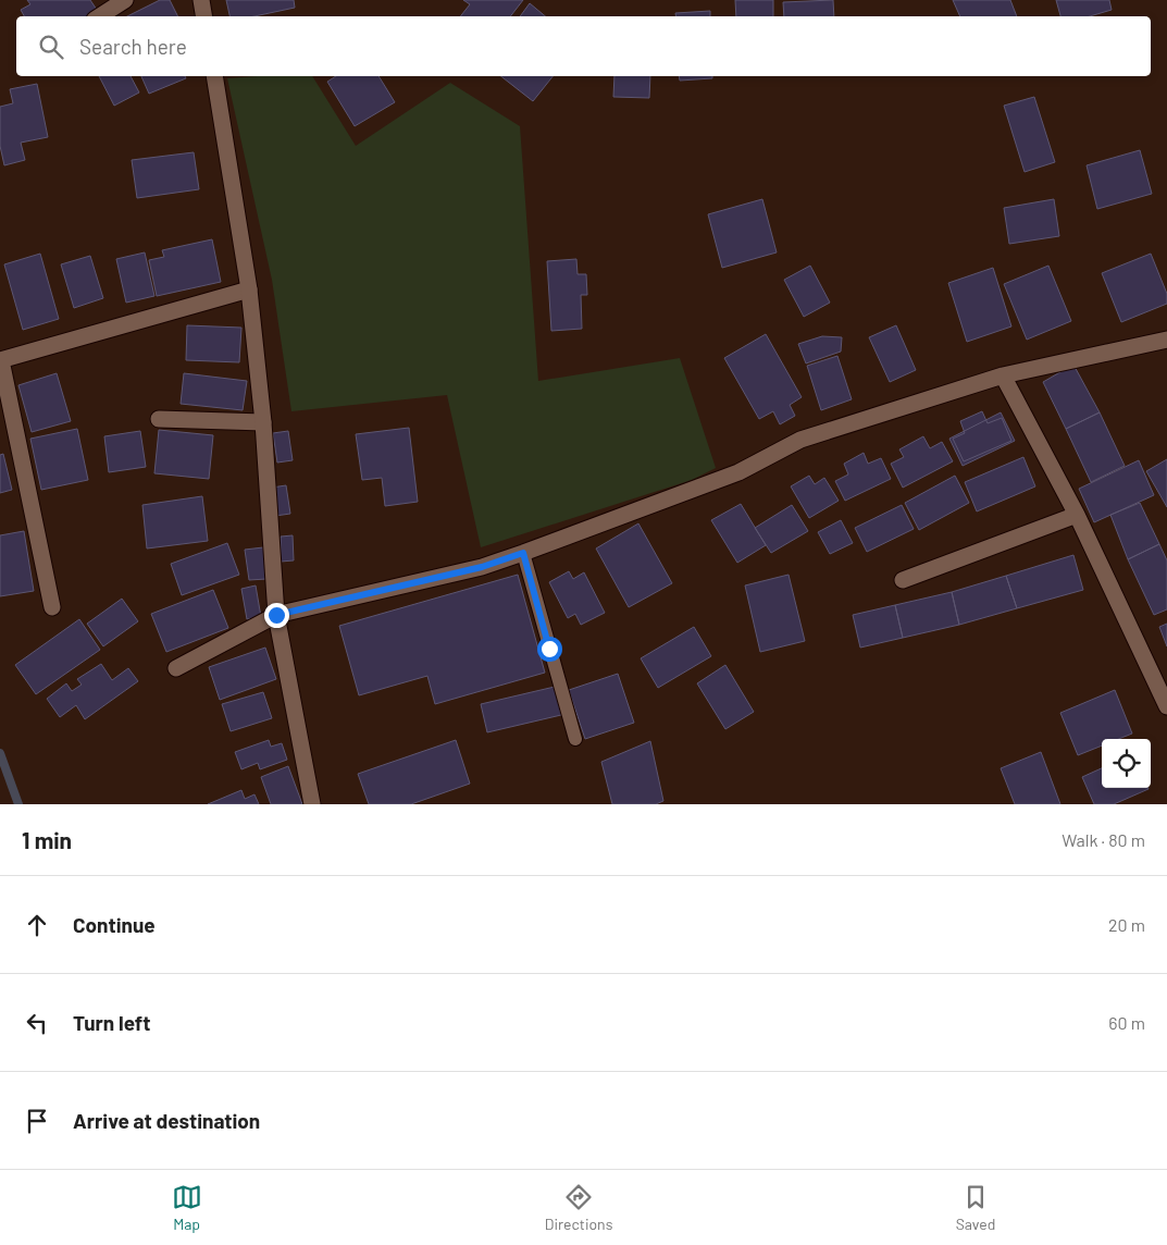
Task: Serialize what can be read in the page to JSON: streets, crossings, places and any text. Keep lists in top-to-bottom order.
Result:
{
  "page": {
    "search": "Search here",
    "heading": ["1 min", "Walk · 80 m"],
    "list": [
      ["Continue", "20 m"],
      ["Turn left", "60 m"],
      "Arrive at destination"
    ],
    "nav": ["Map", "Directions", "Saved"]
  }
}
